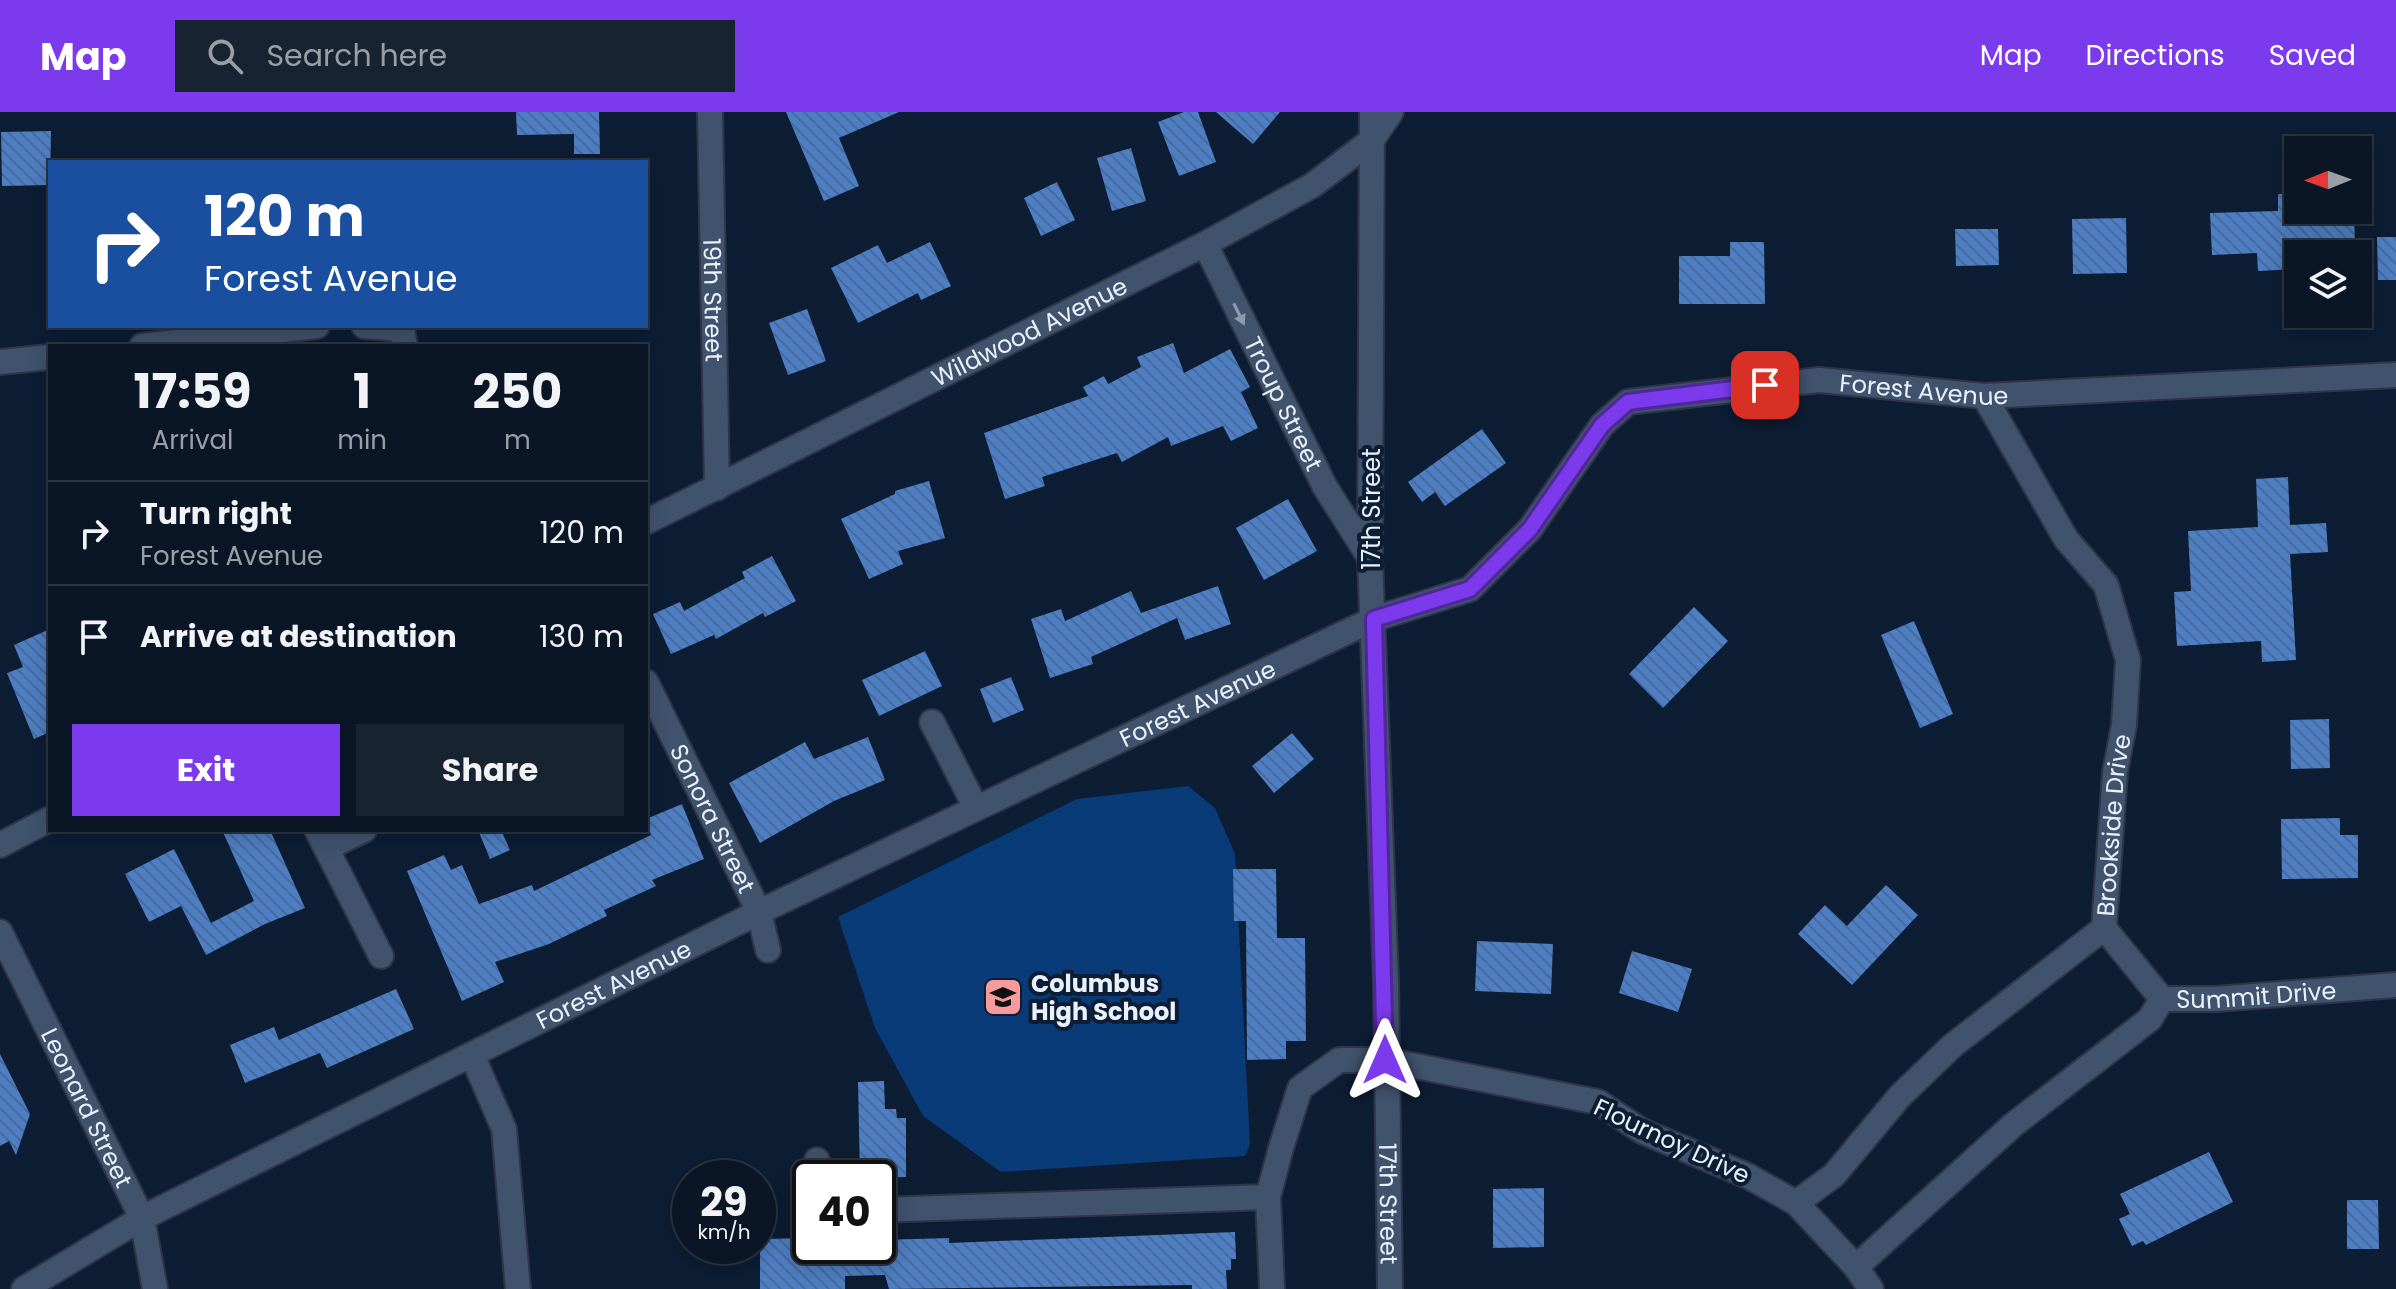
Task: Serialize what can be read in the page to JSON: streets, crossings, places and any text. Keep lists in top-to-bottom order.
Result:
{
  "streets": {
    "street": [
      "19th Street",
      "Wildwood Avenue",
      "Forest Avenue",
      "Troup Street",
      "17th Street",
      "Sonora Street",
      "Brookside Drive",
      "Summit Drive",
      "Leonard Street",
      "Flournoy Drive"
    ]
  },
  "crossings": [
    ["19th Street", "Wildwood Avenue"],
    ["Wildwood Avenue", "Troup Street"],
    ["Wildwood Avenue", "17th Street"],
    ["Forest Avenue", "17th Street"],
    ["Forest Avenue", "Sonora Street"],
    ["Forest Avenue", "Brookside Drive"],
    ["Forest Avenue", "Leonard Street"],
    ["Troup Street", "17th Street"],
    ["17th Street", "Flournoy Drive"],
    ["Brookside Drive", "Summit Drive"],
    ["Brookside Drive", "Flournoy Drive"]
  ],
  "one_way": ["Troup Street"],
  "places": {
    "school or university": ["Columbus High School"]
  },
  "north": "left",
  "page": {
    "header": "Map",
    "search": "Search here",
    "nav": ["Map", "Directions", "Saved"],
    "turn": ["120 m", "Forest Avenue"],
    "eta": [
      "17:59",
      "Arrival",
      "1",
      "min",
      "250",
      "m"
    ],
    "list": [
      {
        "name": "Turn right",
        "note": "Forest Avenue",
        "value": "120 m"
      },
      {
        "name": "Arrive at destination",
        "value": "130 m"
      }
    ],
    "buttons": ["Exit", "Share"],
    "speed": "29 km/h",
    "limit": "40"
  }
}
